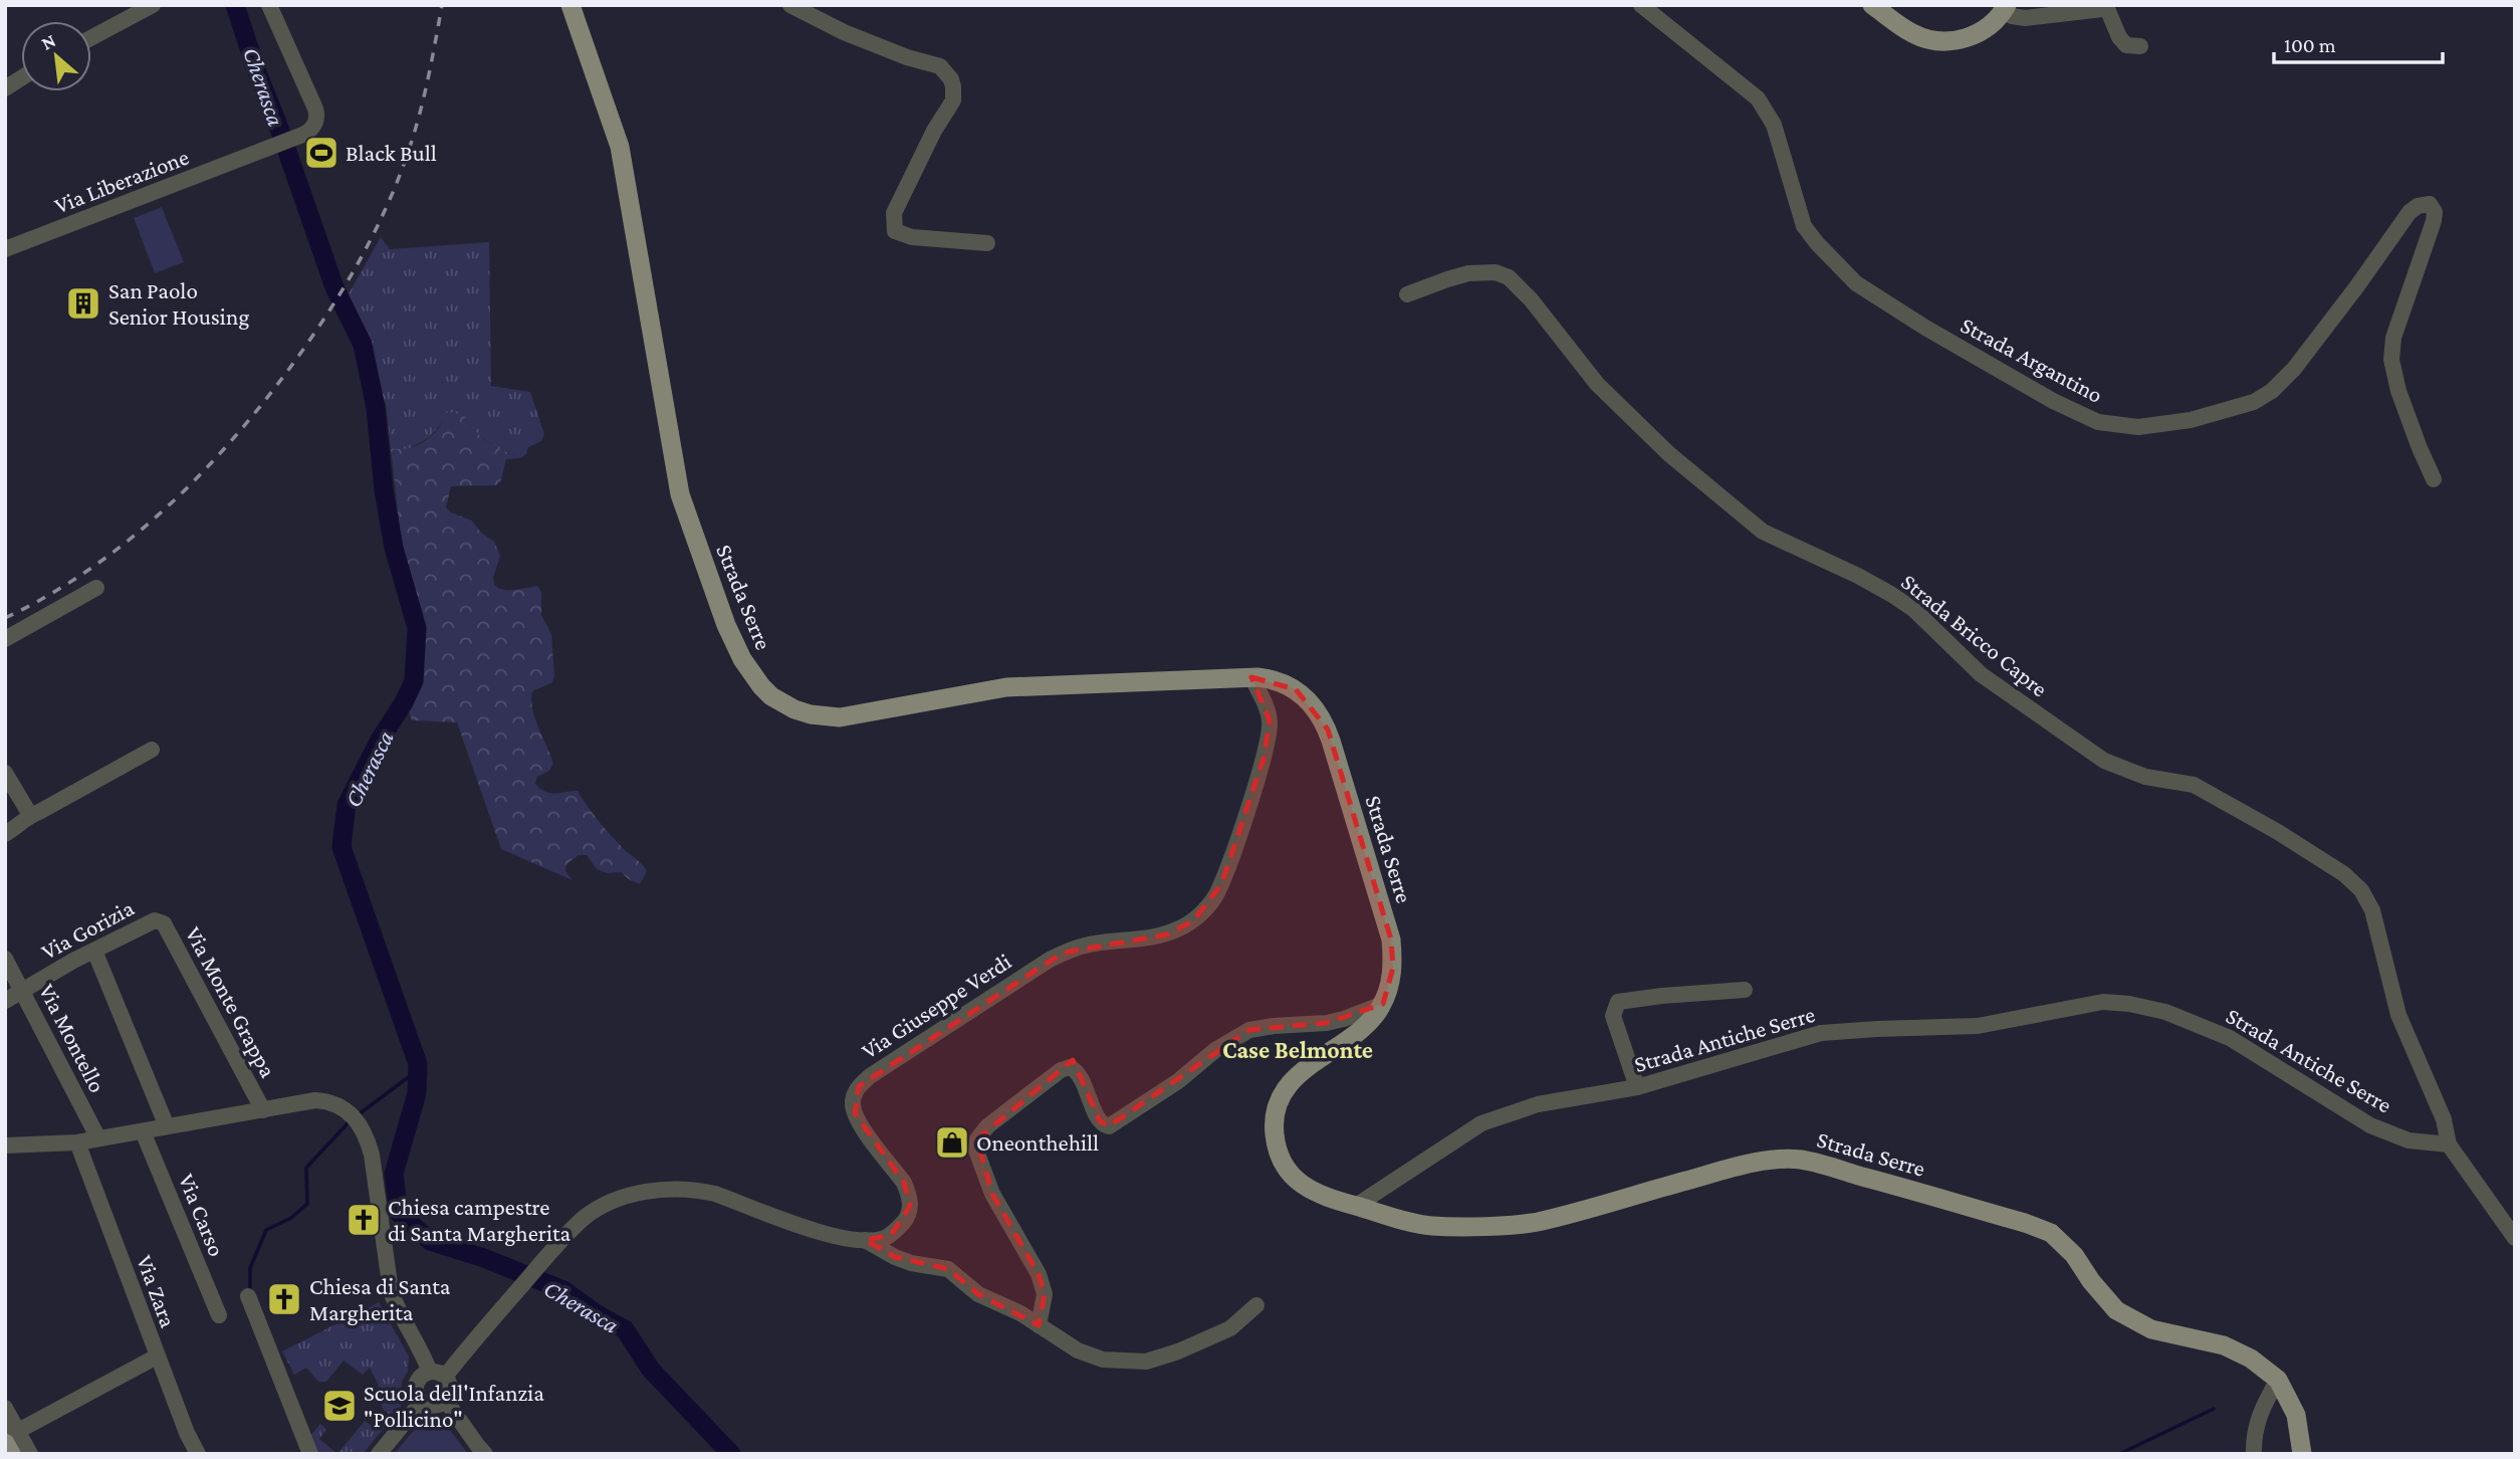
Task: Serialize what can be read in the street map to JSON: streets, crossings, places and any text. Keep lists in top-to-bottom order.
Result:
{
  "streets": {
    "main road": ["Strada Serre"],
    "street": [
      "Via Liberazione",
      "Strada Argantino",
      "Strada Bricco Capre",
      "Via Gorizia",
      "Via Monte Grappa",
      "Via Giuseppe Verdi",
      "Via Montello",
      "Strada Antiche Serre",
      "Via Carso",
      "Via Zara"
    ]
  },
  "crossings": [
    ["Strada Serre", "Via Giuseppe Verdi"],
    ["Strada Serre", "Strada Antiche Serre"],
    ["Strada Bricco Capre", "Strada Antiche Serre"],
    ["Via Gorizia", "Via Monte Grappa"],
    ["Via Gorizia", "Via Montello"]
  ],
  "districts": ["Case Belmonte"],
  "water": ["Cherasca"],
  "places": {
    "sports": ["Black Bull"],
    "building": ["San Paolo Senior Housing"],
    "shop": ["Oneonthehill"],
    "church": ["Chiesa campestre di Santa Margherita", "Chiesa di Santa Margherita"],
    "school or university": ["Scuola dell'Infanzia \"Pollicino\""]
  },
  "scale_bar": "100 m",
  "north": "top left"
}
